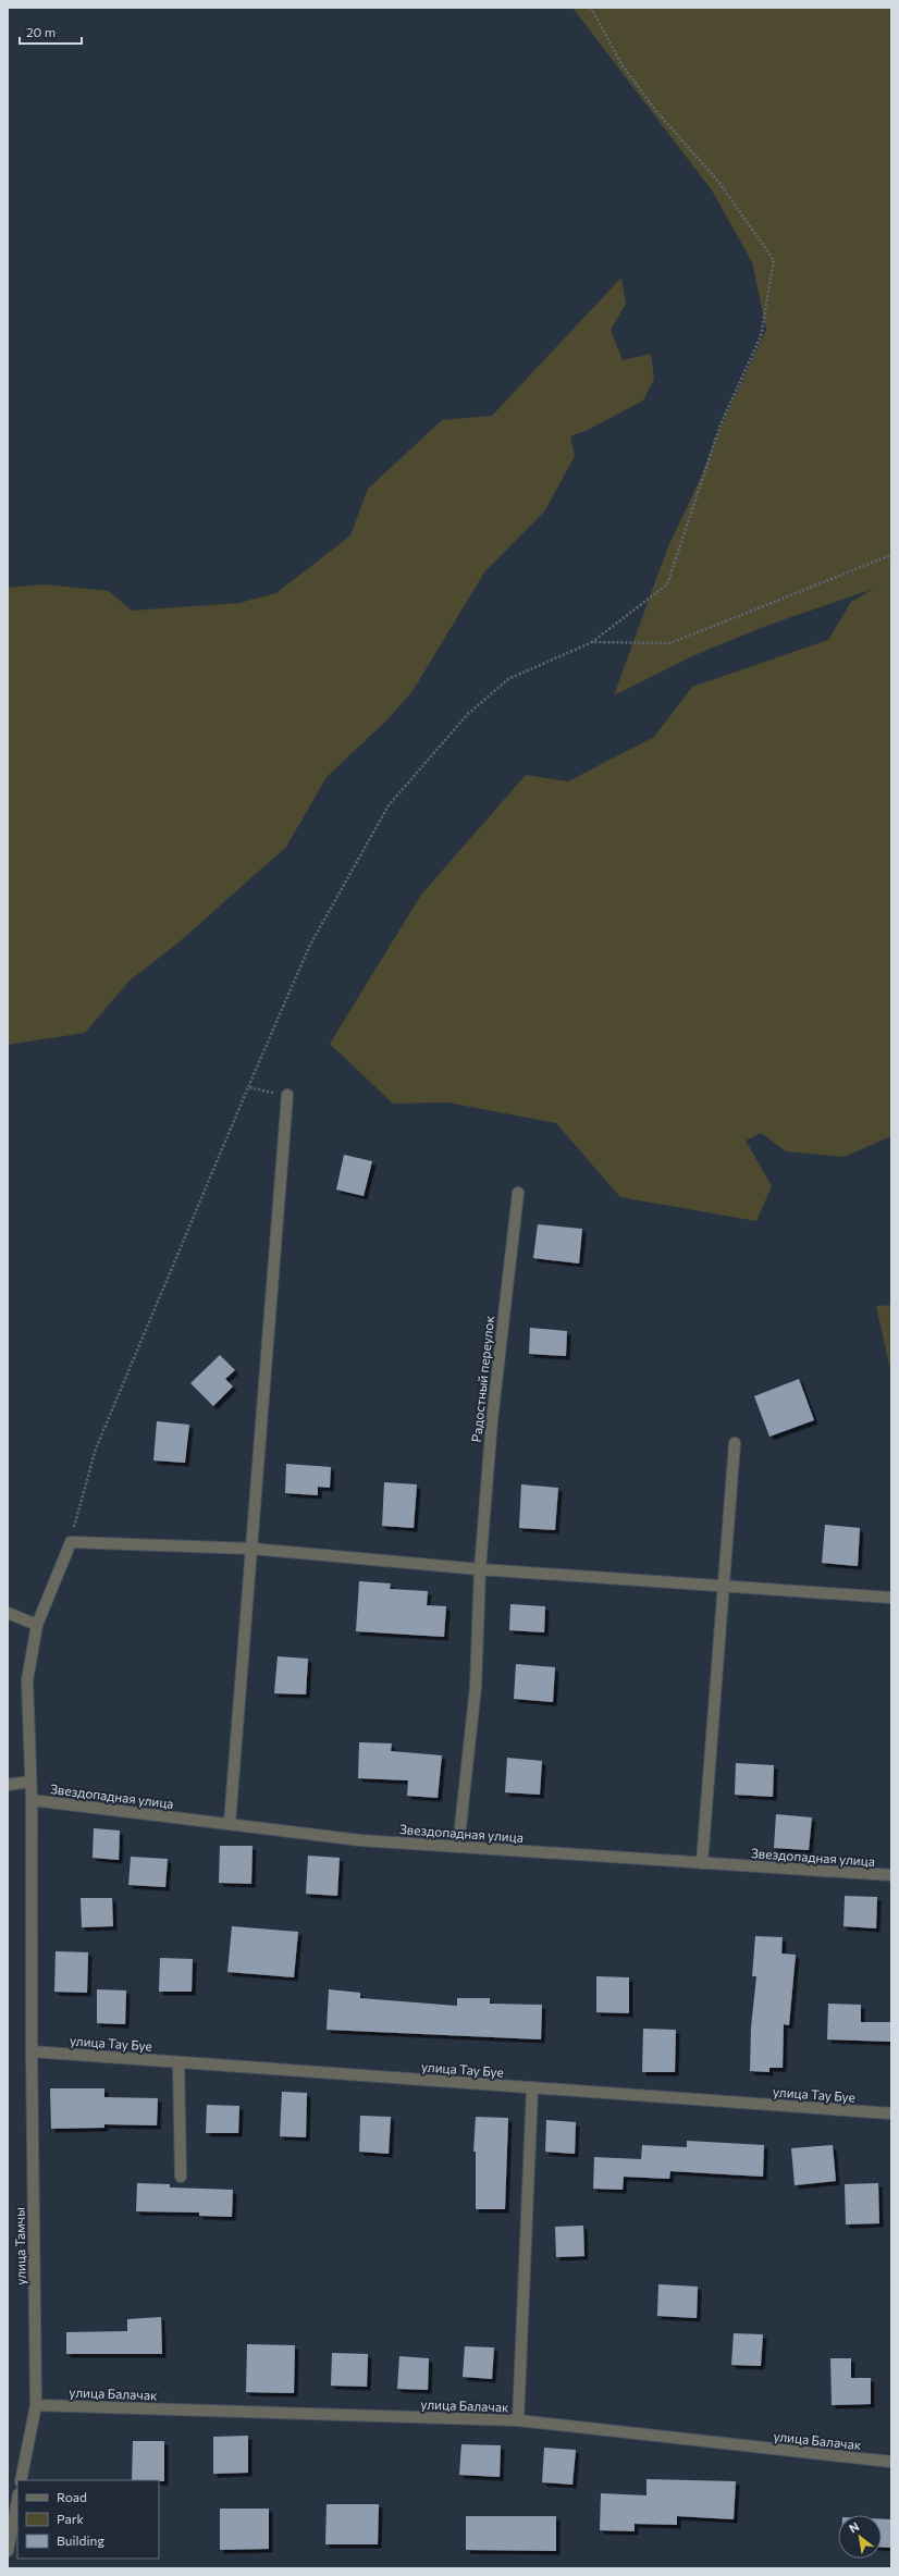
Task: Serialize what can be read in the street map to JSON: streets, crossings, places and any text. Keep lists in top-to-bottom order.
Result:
{
  "streets": {
    "street": [
      "Радостный переулок",
      "Звездопадная улица",
      "улица Тау Буе",
      "улица Тамчы",
      "улица Балачак"
    ]
  },
  "crossings": [
    ["Радостный переулок", "Звездопадная улица"],
    ["Звездопадная улица", "улица Тамчы"],
    ["улица Тау Буе", "улица Тамчы"],
    ["улица Тамчы", "улица Балачак"]
  ],
  "legend": ["Road", "Park", "Building"],
  "scale_bar": "20 m",
  "north": "top left"
}
